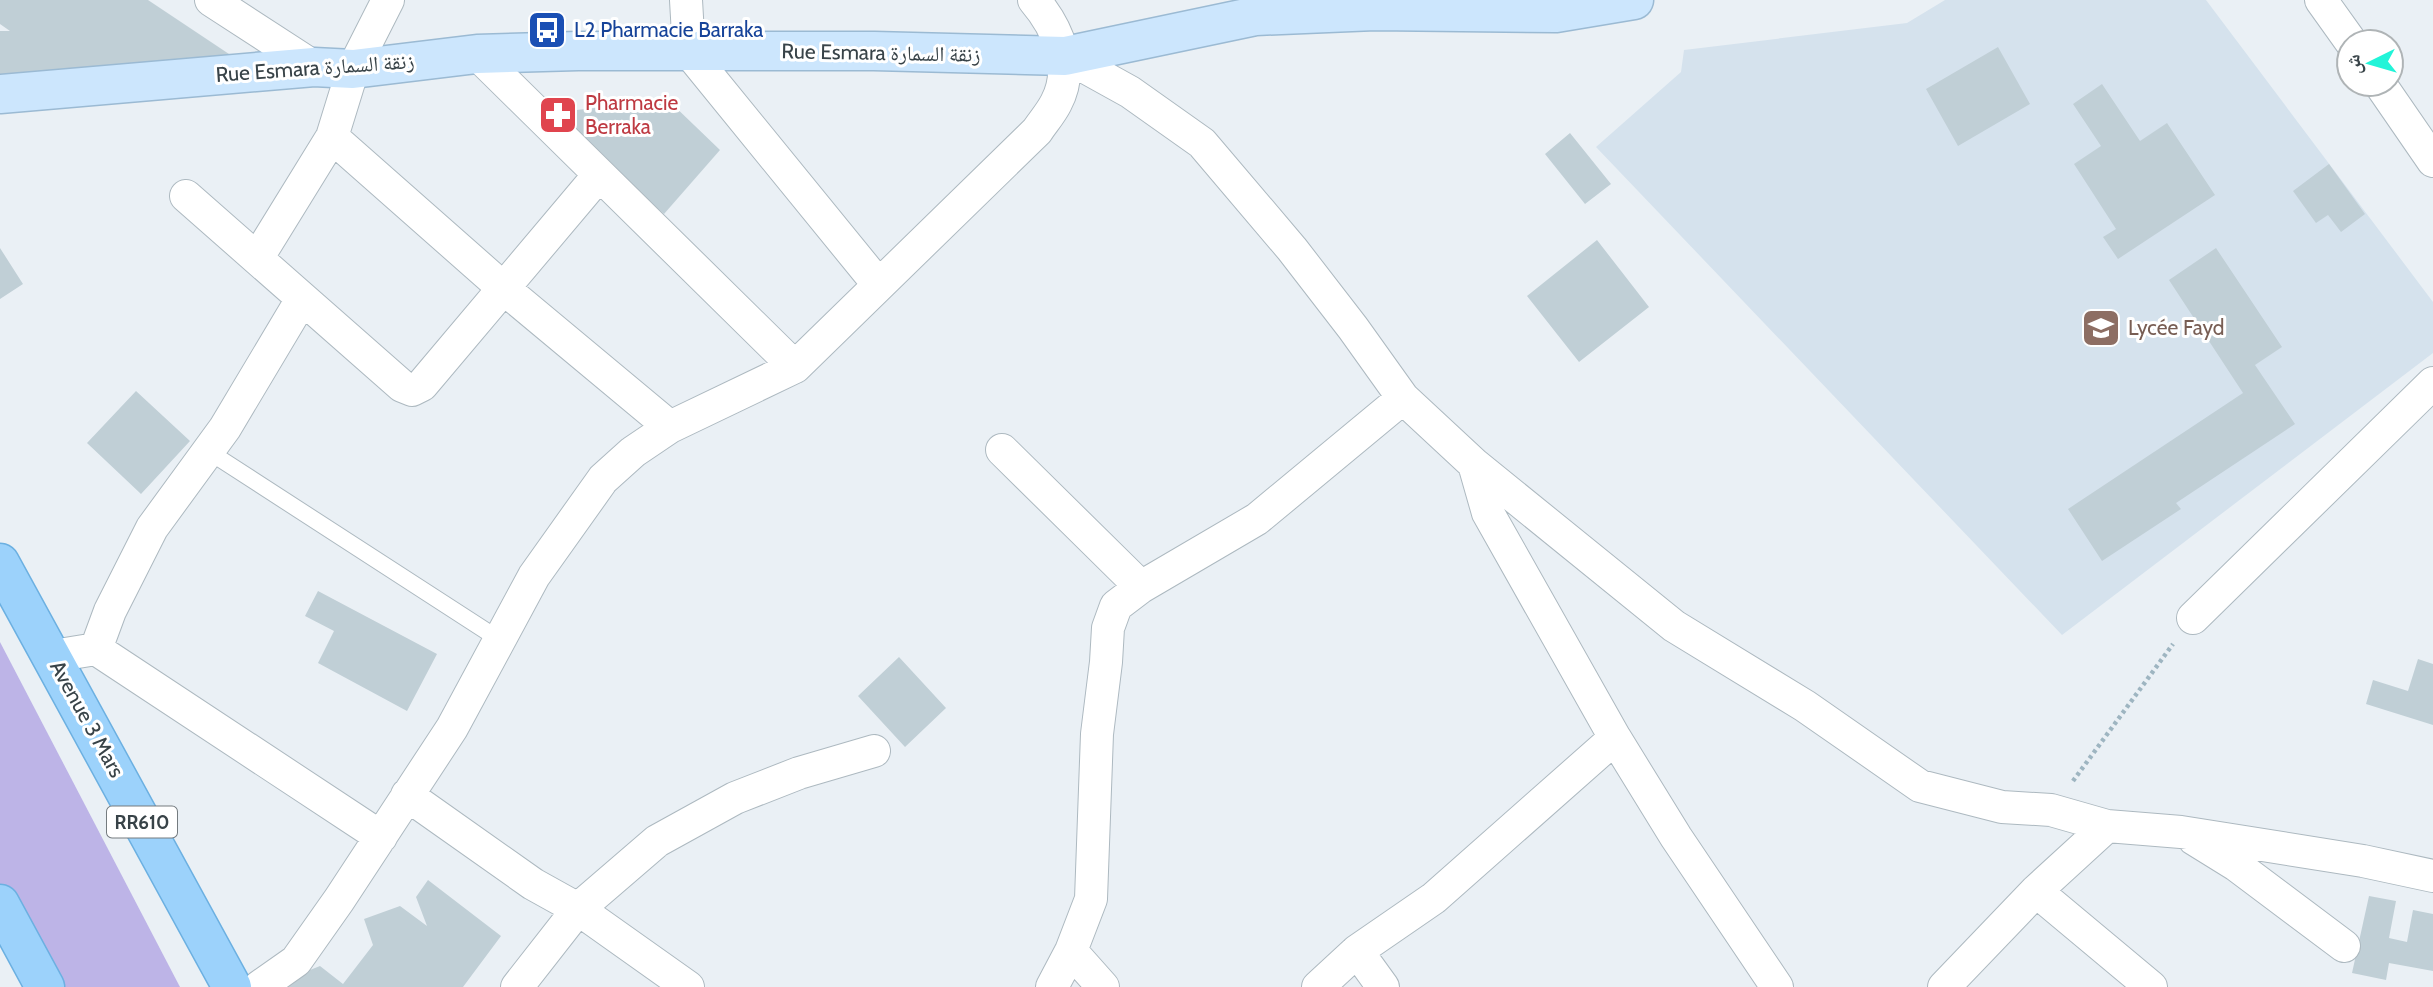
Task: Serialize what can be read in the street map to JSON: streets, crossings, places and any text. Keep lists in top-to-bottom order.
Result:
{
  "streets": {
    "main road": ["Avenue 3 Mars", "RR610"],
    "street": ["Rue Esmara زنقة السمارة"]
  },
  "places": {
    "bus stop": ["L2 Pharmacie Barraka"],
    "pharmacy": ["Pharmacie Berraka"],
    "school or university": ["Lycée Fayd"]
  },
  "north": "left"
}
